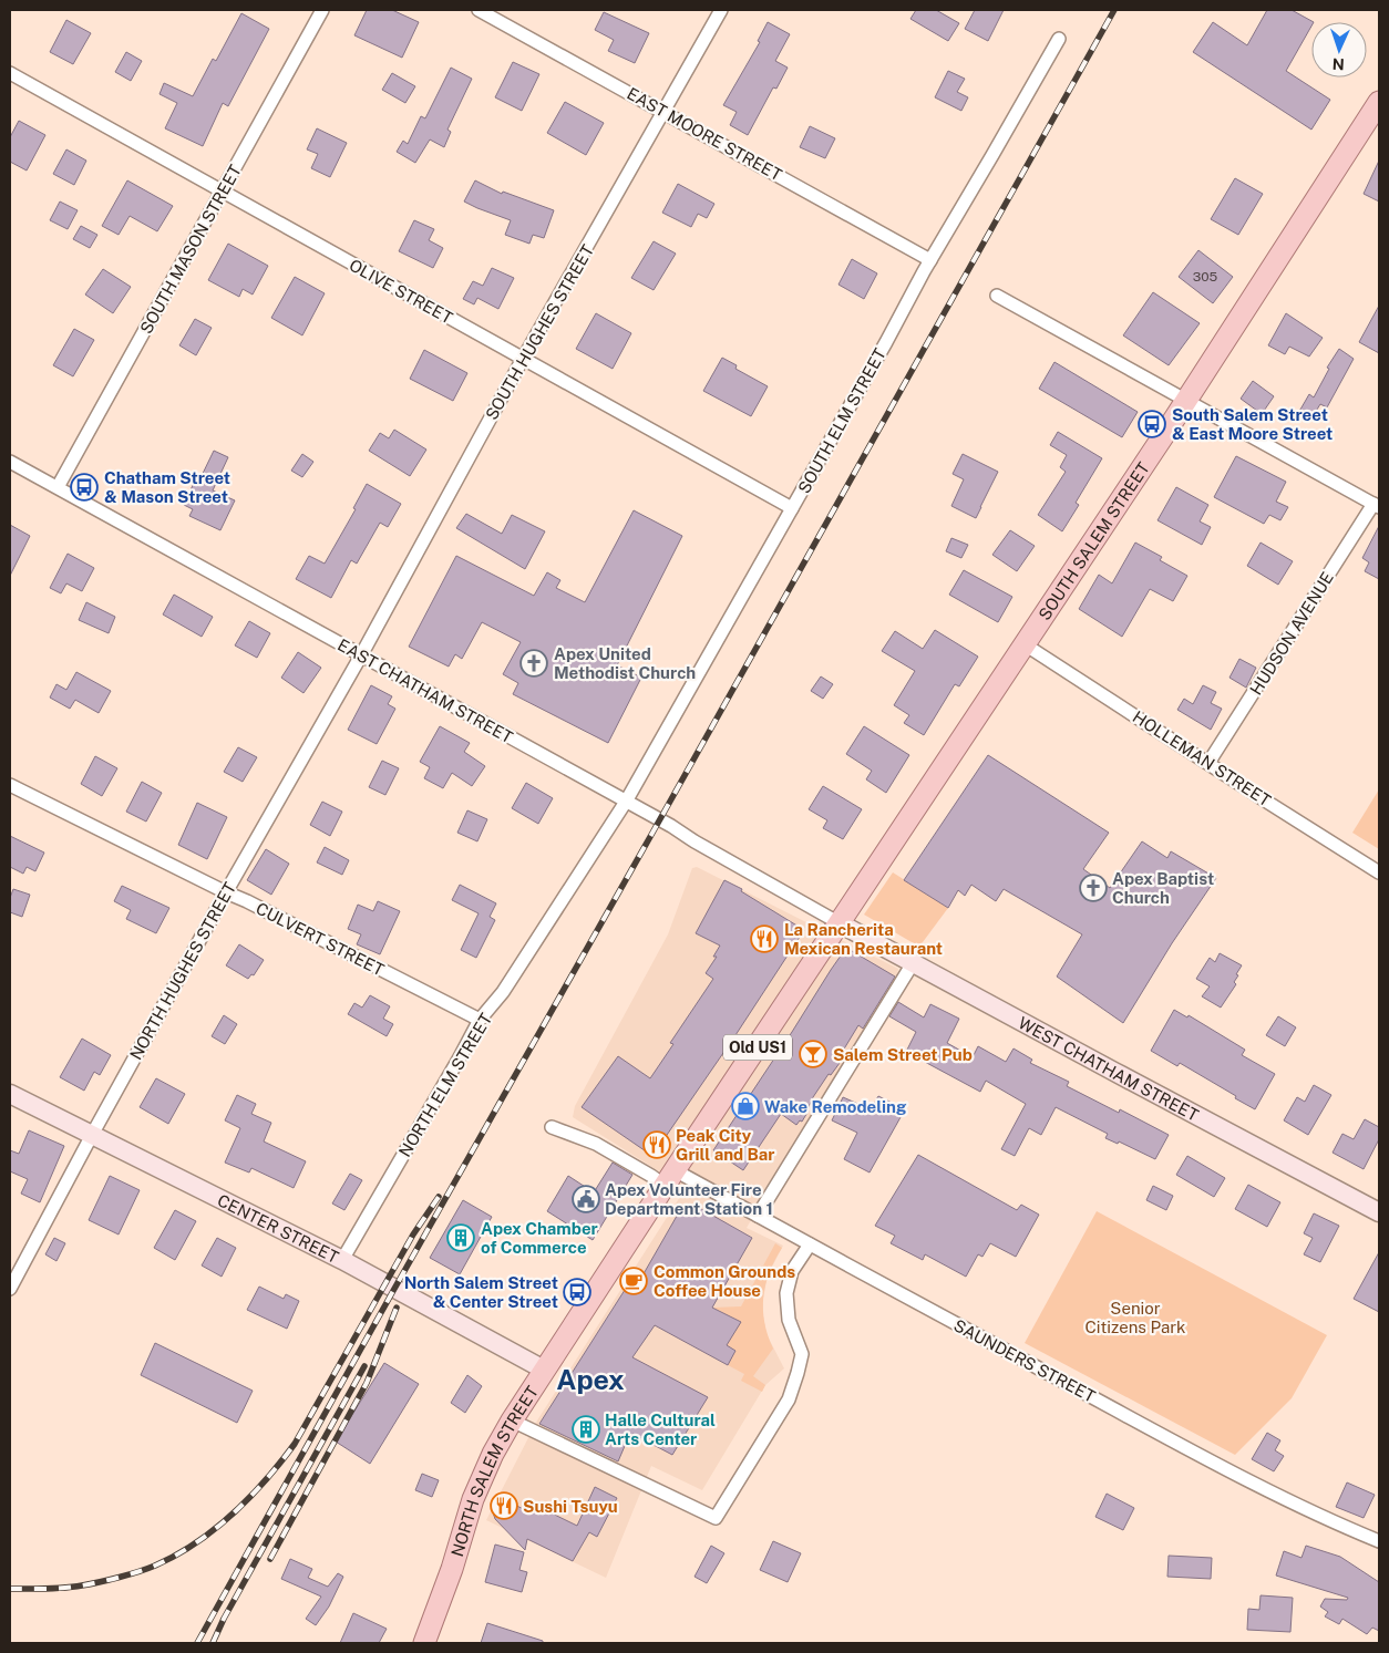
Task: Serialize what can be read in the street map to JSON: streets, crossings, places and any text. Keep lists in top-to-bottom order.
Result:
{
  "streets": {
    "main road": ["SOUTH SALEM STREET", "Old US1", "NORTH SALEM STREET"],
    "street": [
      "EAST MOORE STREET",
      "SOUTH MASON STREET",
      "OLIVE STREET",
      "SOUTH HUGHES STREET",
      "SOUTH ELM STREET",
      "HUDSON AVENUE",
      "EAST CHATHAM STREET",
      "HOLLEMAN STREET",
      "CULVERT STREET",
      "NORTH HUGHES STREET",
      "WEST CHATHAM STREET",
      "NORTH ELM STREET",
      "CENTER STREET",
      "SAUNDERS STREET"
    ]
  },
  "crossings": [
    ["EAST MOORE STREET", "SOUTH HUGHES STREET"],
    ["EAST MOORE STREET", "SOUTH ELM STREET"],
    ["SOUTH MASON STREET", "OLIVE STREET"],
    ["SOUTH MASON STREET", "EAST CHATHAM STREET"],
    ["OLIVE STREET", "SOUTH HUGHES STREET"],
    ["OLIVE STREET", "SOUTH ELM STREET"],
    ["SOUTH HUGHES STREET", "EAST CHATHAM STREET"],
    ["SOUTH HUGHES STREET", "NORTH HUGHES STREET"],
    ["SOUTH ELM STREET", "EAST CHATHAM STREET"],
    ["SOUTH ELM STREET", "NORTH ELM STREET"],
    ["SOUTH SALEM STREET", "EAST CHATHAM STREET"],
    ["SOUTH SALEM STREET", "HOLLEMAN STREET"],
    ["SOUTH SALEM STREET", "WEST CHATHAM STREET"],
    ["SOUTH SALEM STREET", "NORTH SALEM STREET"],
    ["HUDSON AVENUE", "HOLLEMAN STREET"],
    ["EAST CHATHAM STREET", "NORTH HUGHES STREET"],
    ["EAST CHATHAM STREET", "WEST CHATHAM STREET"],
    ["EAST CHATHAM STREET", "NORTH ELM STREET"],
    ["EAST CHATHAM STREET", "NORTH SALEM STREET"],
    ["CULVERT STREET", "NORTH HUGHES STREET"],
    ["CULVERT STREET", "NORTH ELM STREET"],
    ["NORTH HUGHES STREET", "CENTER STREET"],
    ["WEST CHATHAM STREET", "NORTH SALEM STREET"],
    ["NORTH ELM STREET", "CENTER STREET"],
    ["CENTER STREET", "NORTH SALEM STREET"],
    ["SAUNDERS STREET", "NORTH SALEM STREET"]
  ],
  "districts": ["Apex"],
  "parks": ["Senior Citizens Park"],
  "places": {
    "bus stop": ["South Salem Street & East Moore Street", "Chatham Street & Mason Street", "North Salem Street & Center Street"],
    "church": ["Apex United Methodist Church", "Apex Baptist Church"],
    "restaurant": ["La Rancherita Mexican Restaurant", "Peak City Grill and Bar", "Sushi Tsuyu"],
    "bar": ["Salem Street Pub"],
    "shop": ["Wake Remodeling"],
    "public building": ["Apex Volunteer Fire Department Station 1"],
    "building": ["Apex Chamber of Commerce", "Halle Cultural Arts Center"],
    "cafe": ["Common Grounds Coffee House"]
  },
  "house_numbers": ["305"],
  "north": "bottom"
}
